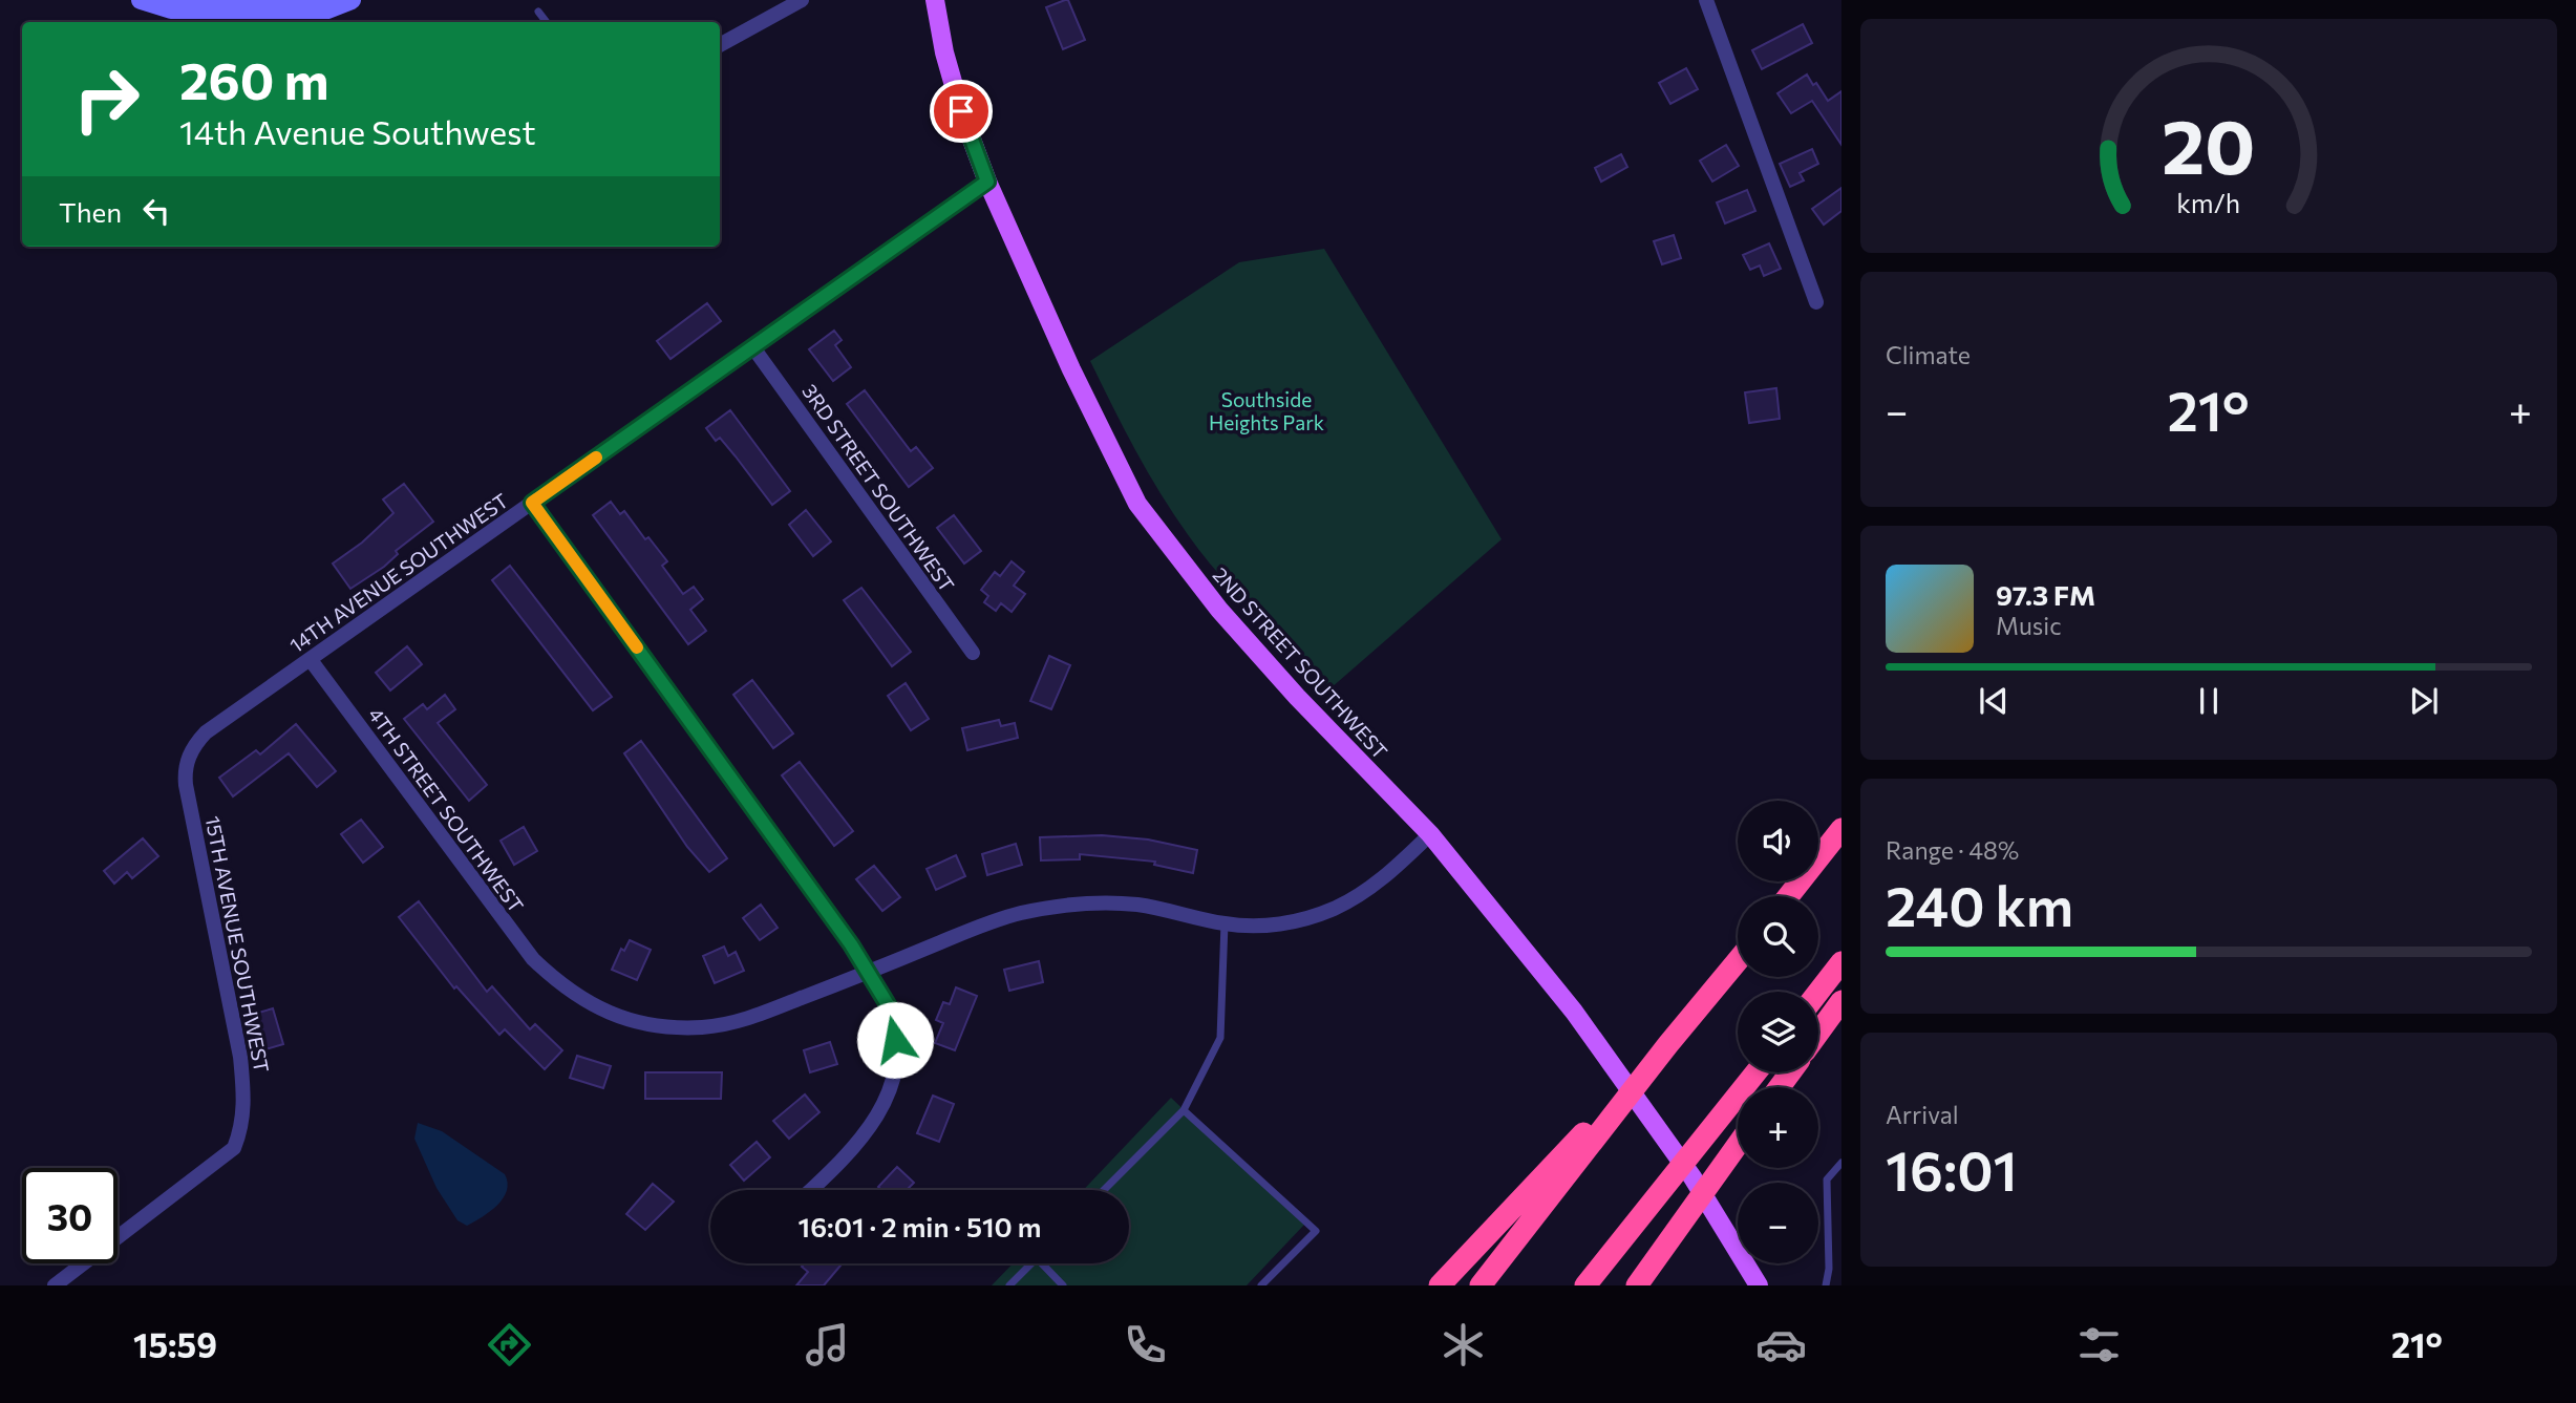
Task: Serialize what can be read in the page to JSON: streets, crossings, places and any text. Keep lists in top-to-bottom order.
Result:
{
  "streets": {
    "main road": ["2ND STREET SOUTHWEST"],
    "street": [
      "3RD STREET SOUTHWEST",
      "14TH AVENUE SOUTHWEST",
      "4TH STREET SOUTHWEST",
      "15TH AVENUE SOUTHWEST"
    ]
  },
  "crossings": [
    ["3RD STREET SOUTHWEST", "14TH AVENUE SOUTHWEST"],
    ["14TH AVENUE SOUTHWEST", "2ND STREET SOUTHWEST"],
    ["14TH AVENUE SOUTHWEST", "4TH STREET SOUTHWEST"],
    ["14TH AVENUE SOUTHWEST", "15TH AVENUE SOUTHWEST"],
    ["2ND STREET SOUTHWEST", "4TH STREET SOUTHWEST"]
  ],
  "parks": ["Southside Heights Park"],
  "page": {
    "turn": ["260 m", "14th Avenue Southwest"],
    "then": "Then",
    "tile": [
      "Climate",
      ["Range · 48%", "240 km"],
      ["Arrival", "16:01"]
    ],
    "heat": ["−", "21°", "+"],
    "song": ["97.3 FM", "Music"],
    "map_buttons": ["+", "−"],
    "limit": "30",
    "trip": "16:01 · 2 min · 510 m",
    "tabs": ["15:59", "21°"],
    "gauge": ["20", "km/h"]
  }
}
